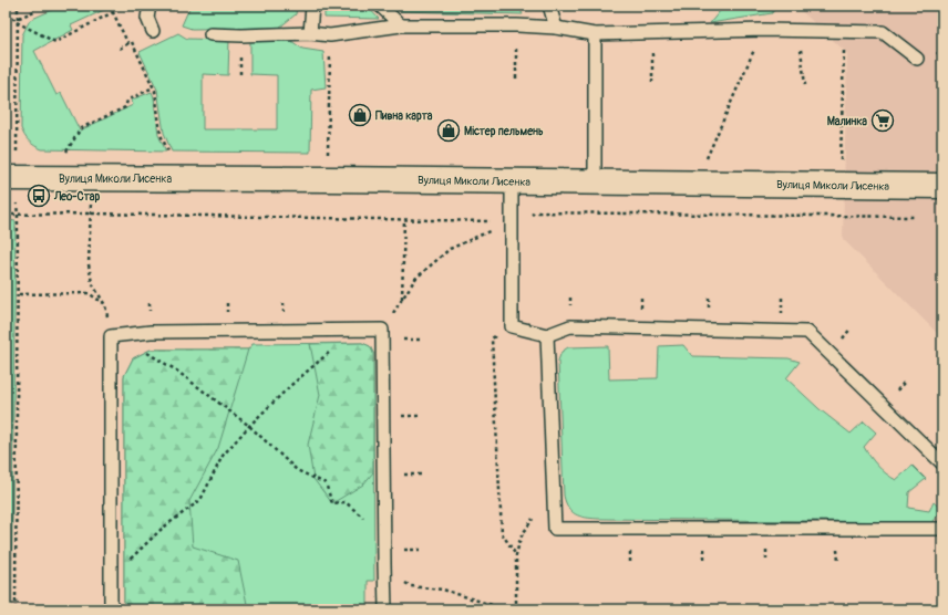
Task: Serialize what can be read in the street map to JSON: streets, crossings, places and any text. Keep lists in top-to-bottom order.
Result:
{
  "streets": {
    "street": ["Вулиця Миколи Лисенка"]
  },
  "places": {
    "shop": ["Пивна карта", "Містер пельмень"],
    "supermarket": ["Малинка"],
    "bus stop": ["Лео-Стар"]
  }
}
